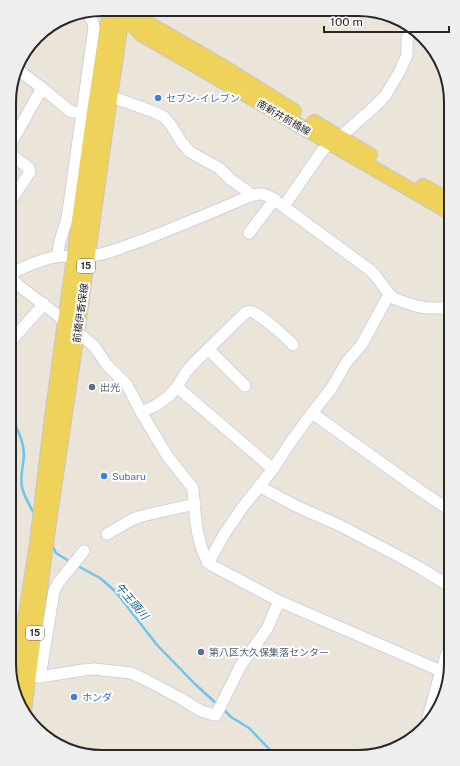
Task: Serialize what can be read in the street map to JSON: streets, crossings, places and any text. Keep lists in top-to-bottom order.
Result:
{
  "streets": {
    "main road": ["南新井前橋線", "15", "前橋伊香保線"]
  },
  "crossings": [
    ["15", "前橋伊香保線"]
  ],
  "water": ["午王頭川"],
  "places": [
    "セブン-イレブン",
    "出光",
    "Subaru",
    "第八区大久保集落センター",
    "ホンダ"
  ],
  "scale_bar": "100 m"
}
